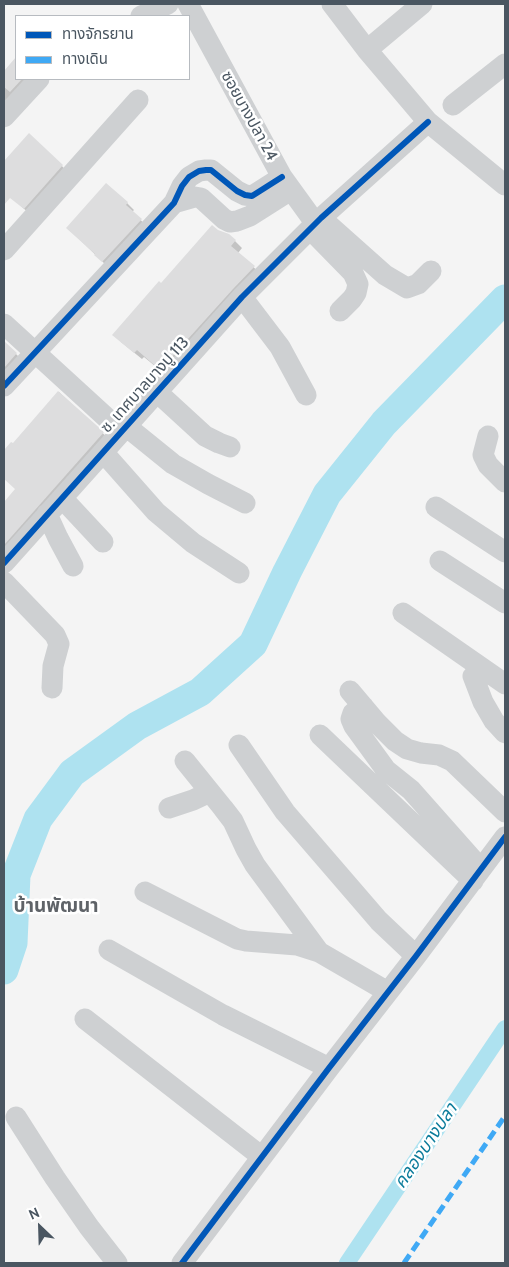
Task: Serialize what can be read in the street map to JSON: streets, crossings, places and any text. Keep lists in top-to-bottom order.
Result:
{
  "streets": {
    "street": ["ซอยบางปลา 24", "ซ. เทศบาลบางปู 113"]
  },
  "crossings": [
    ["ซอยบางปลา 24", "ซ. เทศบาลบางปู 113"]
  ],
  "districts": ["บ้านพัฒนา"],
  "water": ["คลองบางปลา"],
  "legend": ["ทางจักรยาน", "ทางเดิน"],
  "north": "top left"
}
